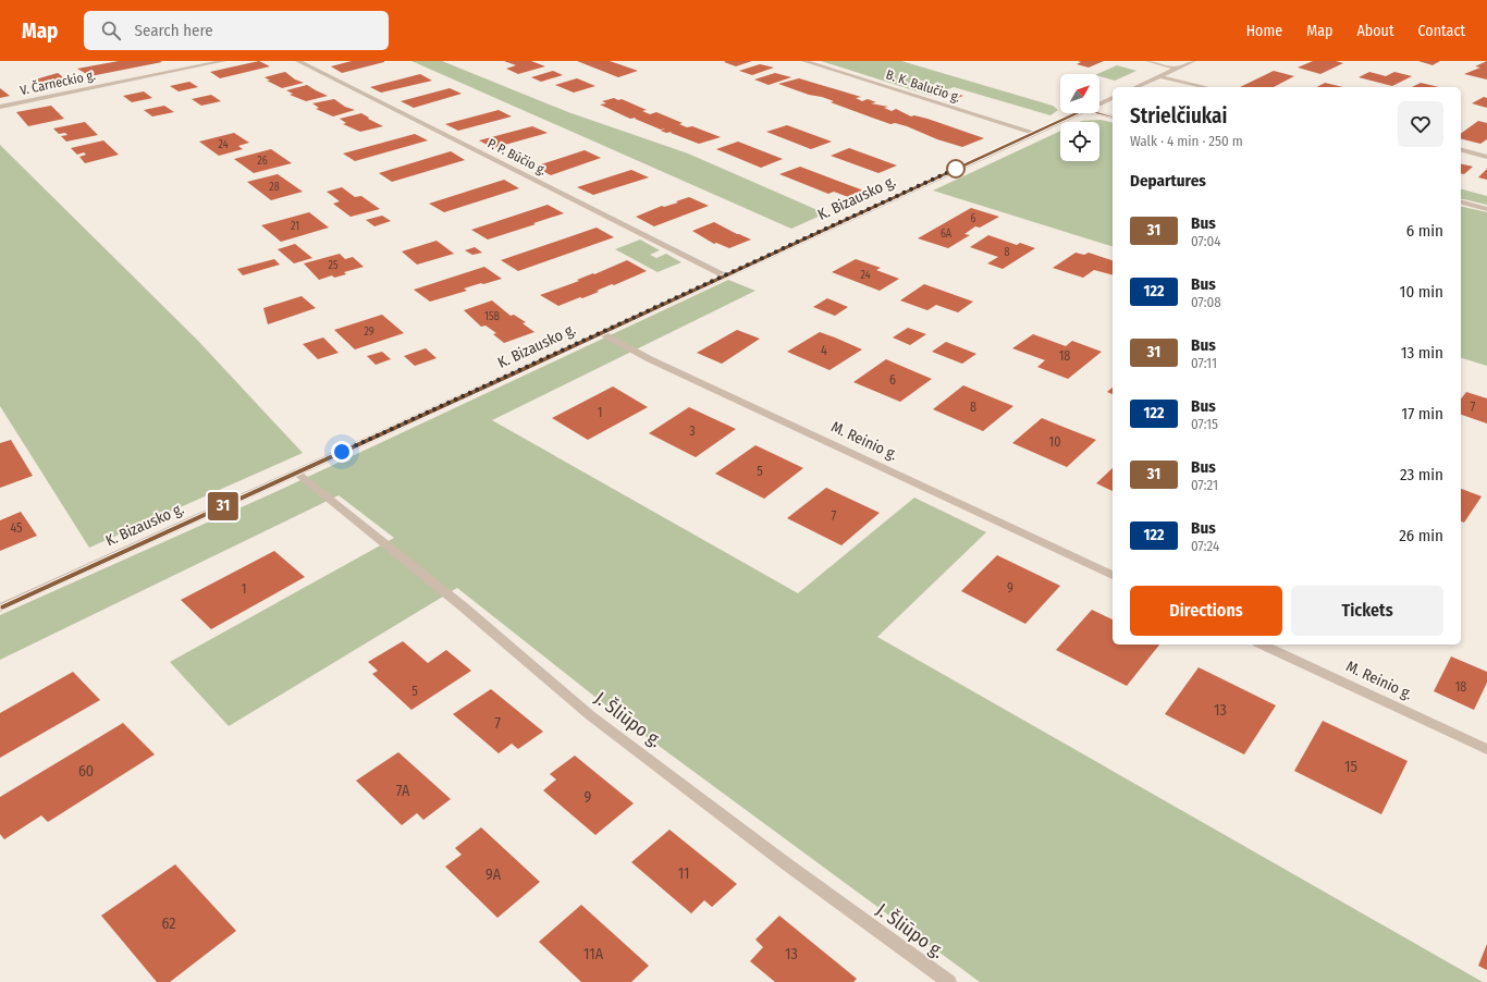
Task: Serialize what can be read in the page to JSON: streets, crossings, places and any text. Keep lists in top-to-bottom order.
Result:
{
  "streets": {
    "street": [
      "V. Čarneckio g.",
      "B. K. Balučio g.",
      "P. P. Būčio g.",
      "K. Bizausko g.",
      "M. Reinio g.",
      "J. Šliūpo g."
    ]
  },
  "crossings": [
    ["B. K. Balučio g.", "K. Bizausko g."],
    ["P. P. Būčio g.", "K. Bizausko g."],
    ["K. Bizausko g.", "M. Reinio g."],
    ["K. Bizausko g.", "J. Šliūpo g."]
  ],
  "lines": ["bus line 31"],
  "house_numbers": [
    "24",
    "26",
    "28",
    "6",
    "21",
    "6A",
    "8",
    "25",
    "24",
    "15B",
    "29",
    "4",
    "18",
    "6",
    "8",
    "7",
    "1",
    "3",
    "10",
    "5",
    "7",
    "45",
    "9",
    "1",
    "18",
    "5",
    "13",
    "7",
    "15",
    "60",
    "7A",
    "9",
    "11",
    "9A",
    "62",
    "11A",
    "13"
  ],
  "north": "top right",
  "page": {
    "header": "Map",
    "search": "Search here",
    "nav": [
      "Home",
      "Map",
      "About",
      "Contact"
    ],
    "on_map": "31",
    "heading": [
      ["Strielčiukai", "Walk · 4 min · 250 m"],
      "Departures"
    ],
    "list": [
      {
        "mark": "31",
        "name": "Bus",
        "note": "07:04",
        "value": "6 min"
      },
      {
        "mark": "122",
        "name": "Bus",
        "note": "07:08",
        "value": "10 min"
      },
      {
        "mark": "31",
        "name": "Bus",
        "note": "07:11",
        "value": "13 min"
      },
      {
        "mark": "122",
        "name": "Bus",
        "note": "07:15",
        "value": "17 min"
      },
      {
        "mark": "31",
        "name": "Bus",
        "note": "07:21",
        "value": "23 min"
      },
      {
        "mark": "122",
        "name": "Bus",
        "note": "07:24",
        "value": "26 min"
      }
    ],
    "buttons": ["Directions", "Tickets"]
  }
}
